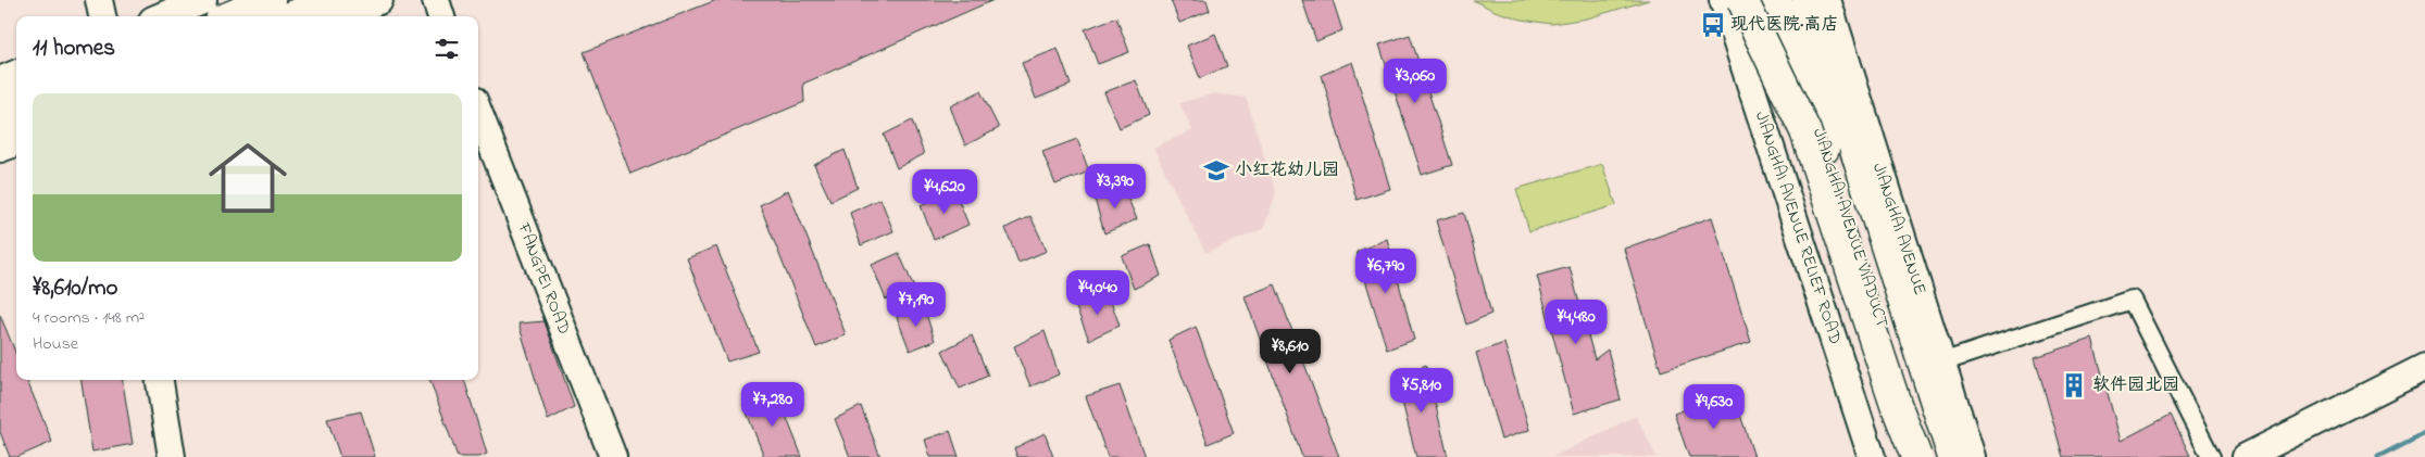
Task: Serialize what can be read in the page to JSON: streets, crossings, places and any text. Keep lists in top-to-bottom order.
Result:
{
  "streets": {
    "highway": ["JIANGHAI AVENUE VIADUCT"],
    "main road": ["JIANGHAI AVENUE"],
    "street": ["JIANGHAI AVENUE RELIEF ROAD", "FANGPEI ROAD"]
  },
  "places": {
    "bus stop": ["现代医院·高店"],
    "school or university": ["小红花幼儿园"],
    "building": ["软件园北园"]
  },
  "page": {
    "heading": "11 homes",
    "price": [
      "¥3,060",
      "¥3,390",
      "¥4,620",
      "¥6,790",
      "¥4,040",
      "¥7,190",
      "¥4,480",
      "¥8,610",
      "¥5,810",
      "¥7,280",
      "¥9,630"
    ],
    "list": [
      {
        "name": "¥8,610/mo",
        "note": "4 rooms · 148 m² · House"
      }
    ]
  }
}
